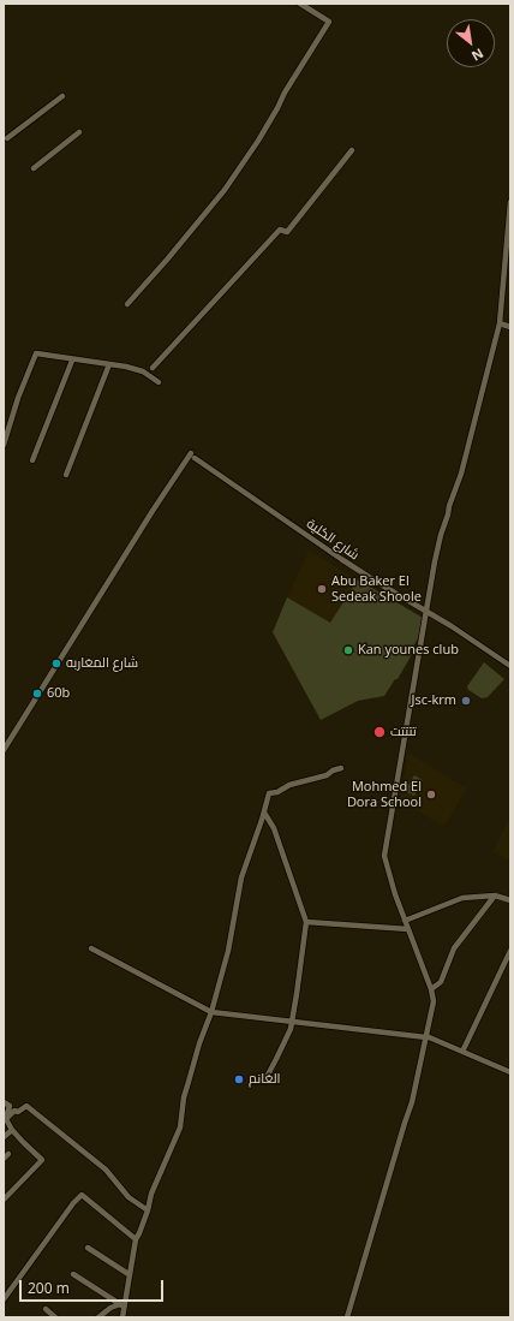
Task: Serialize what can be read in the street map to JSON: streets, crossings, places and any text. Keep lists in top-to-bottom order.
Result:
{
  "streets": {
    "street": ["شارع الكلية"]
  },
  "places": [
    "Abu Baker El Sedeak Shoole",
    "Kan younes club",
    "شارع المغاربه",
    "60b",
    "Jsc-krm",
    "تتتتت",
    "Mohmed El Dora School",
    "الغانم"
  ],
  "scale_bar": "200 m",
  "north": "bottom right"
}
